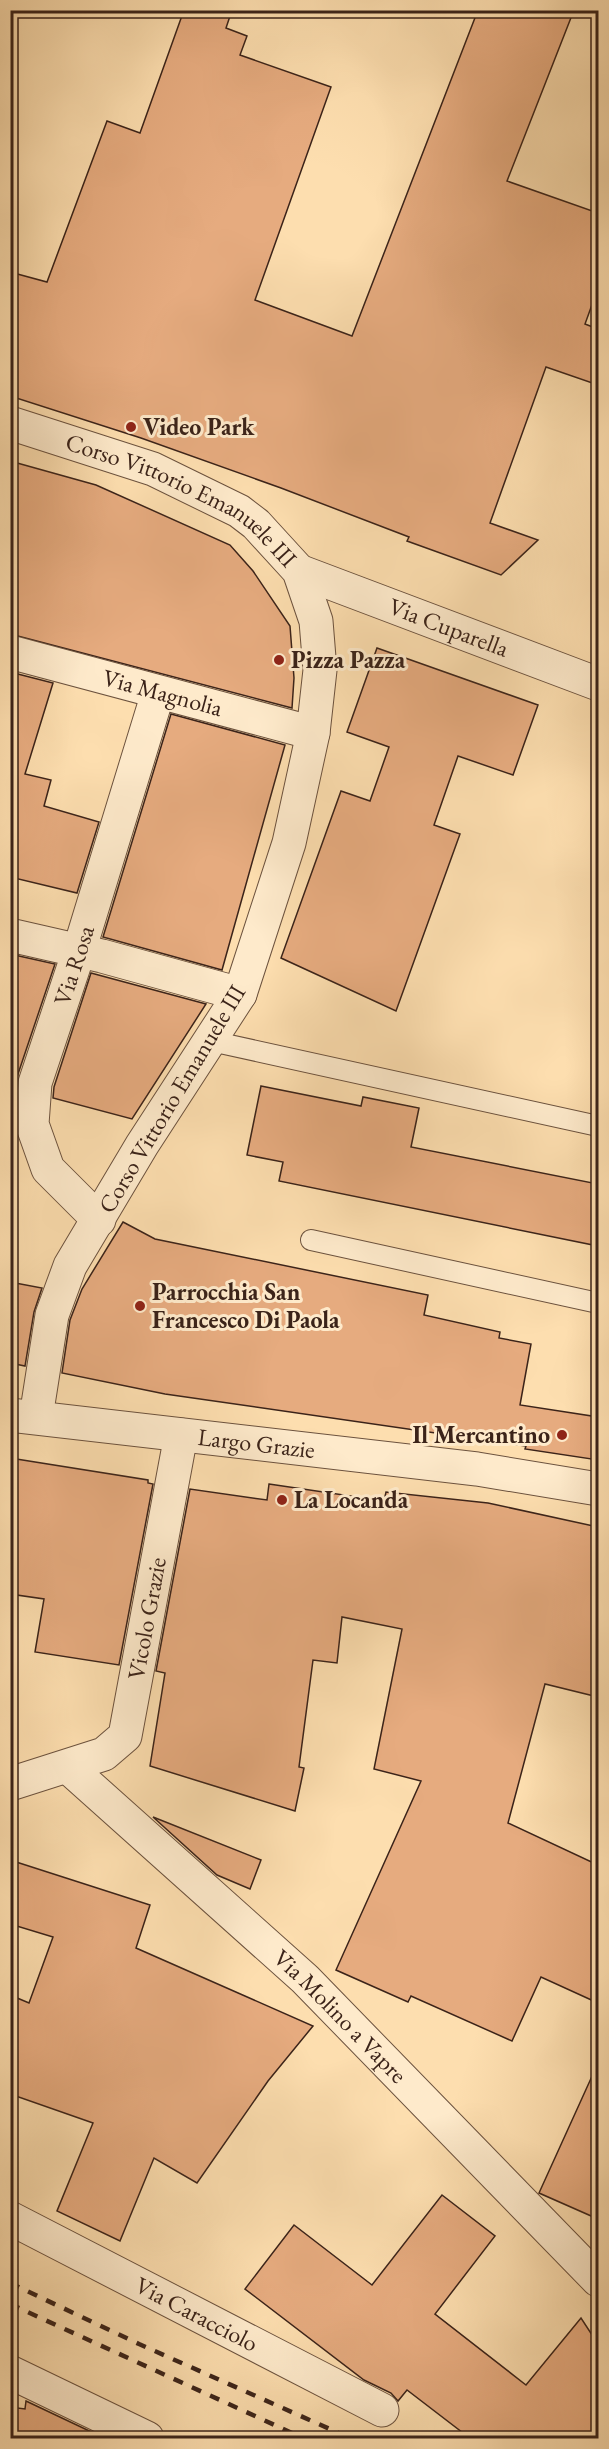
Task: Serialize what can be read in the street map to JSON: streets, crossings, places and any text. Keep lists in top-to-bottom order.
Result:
{
  "streets": {
    "street": [
      "Corso Vittorio Emanuele III",
      "Via Cuparella",
      "Via Magnolia",
      "Via Rosa",
      "Largo Grazie",
      "Vicolo Grazie",
      "Via Molino a Vapre",
      "Via Caracciolo"
    ]
  },
  "crossings": [
    ["Corso Vittorio Emanuele III", "Via Cuparella"],
    ["Corso Vittorio Emanuele III", "Via Magnolia"],
    ["Corso Vittorio Emanuele III", "Via Rosa"],
    ["Corso Vittorio Emanuele III", "Largo Grazie"],
    ["Via Magnolia", "Via Rosa"],
    ["Largo Grazie", "Vicolo Grazie"],
    ["Vicolo Grazie", "Via Molino a Vapre"]
  ],
  "places": [
    "Video Park",
    "Pizza Pazza",
    "Parrocchia San Francesco Di Paola",
    "Il Mercantino",
    "La Locanda"
  ]
}
